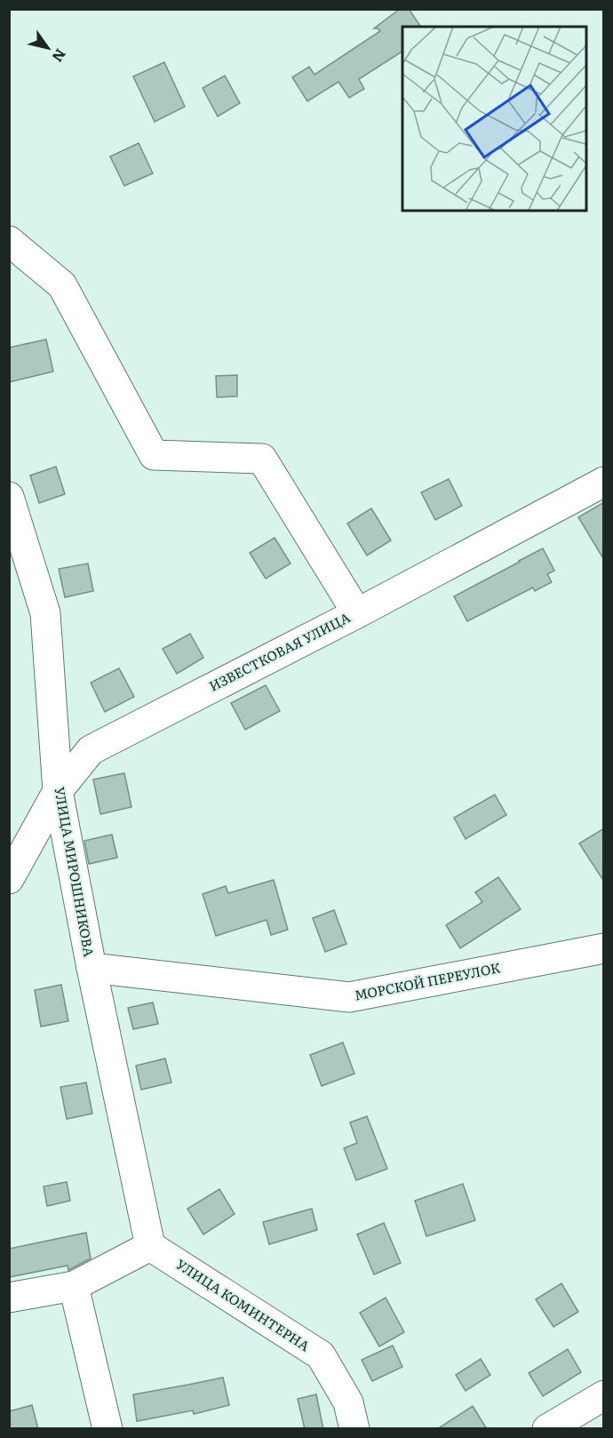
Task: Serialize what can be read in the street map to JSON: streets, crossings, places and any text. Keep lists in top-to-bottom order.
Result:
{
  "streets": {
    "street": [
      "ИЗВЕСТКОВАЯ УЛИЦА",
      "УЛИЦА МИРОШНИКОВА",
      "МОРСКОЙ ПЕРЕУЛОК",
      "УЛИЦА КОМИНТЕРНА"
    ]
  },
  "crossings": [
    ["ИЗВЕСТКОВАЯ УЛИЦА", "УЛИЦА МИРОШНИКОВА"],
    ["УЛИЦА МИРОШНИКОВА", "МОРСКОЙ ПЕРЕУЛОК"],
    ["УЛИЦА МИРОШНИКОВА", "УЛИЦА КОМИНТЕРНА"]
  ],
  "north": "bottom right"
}
